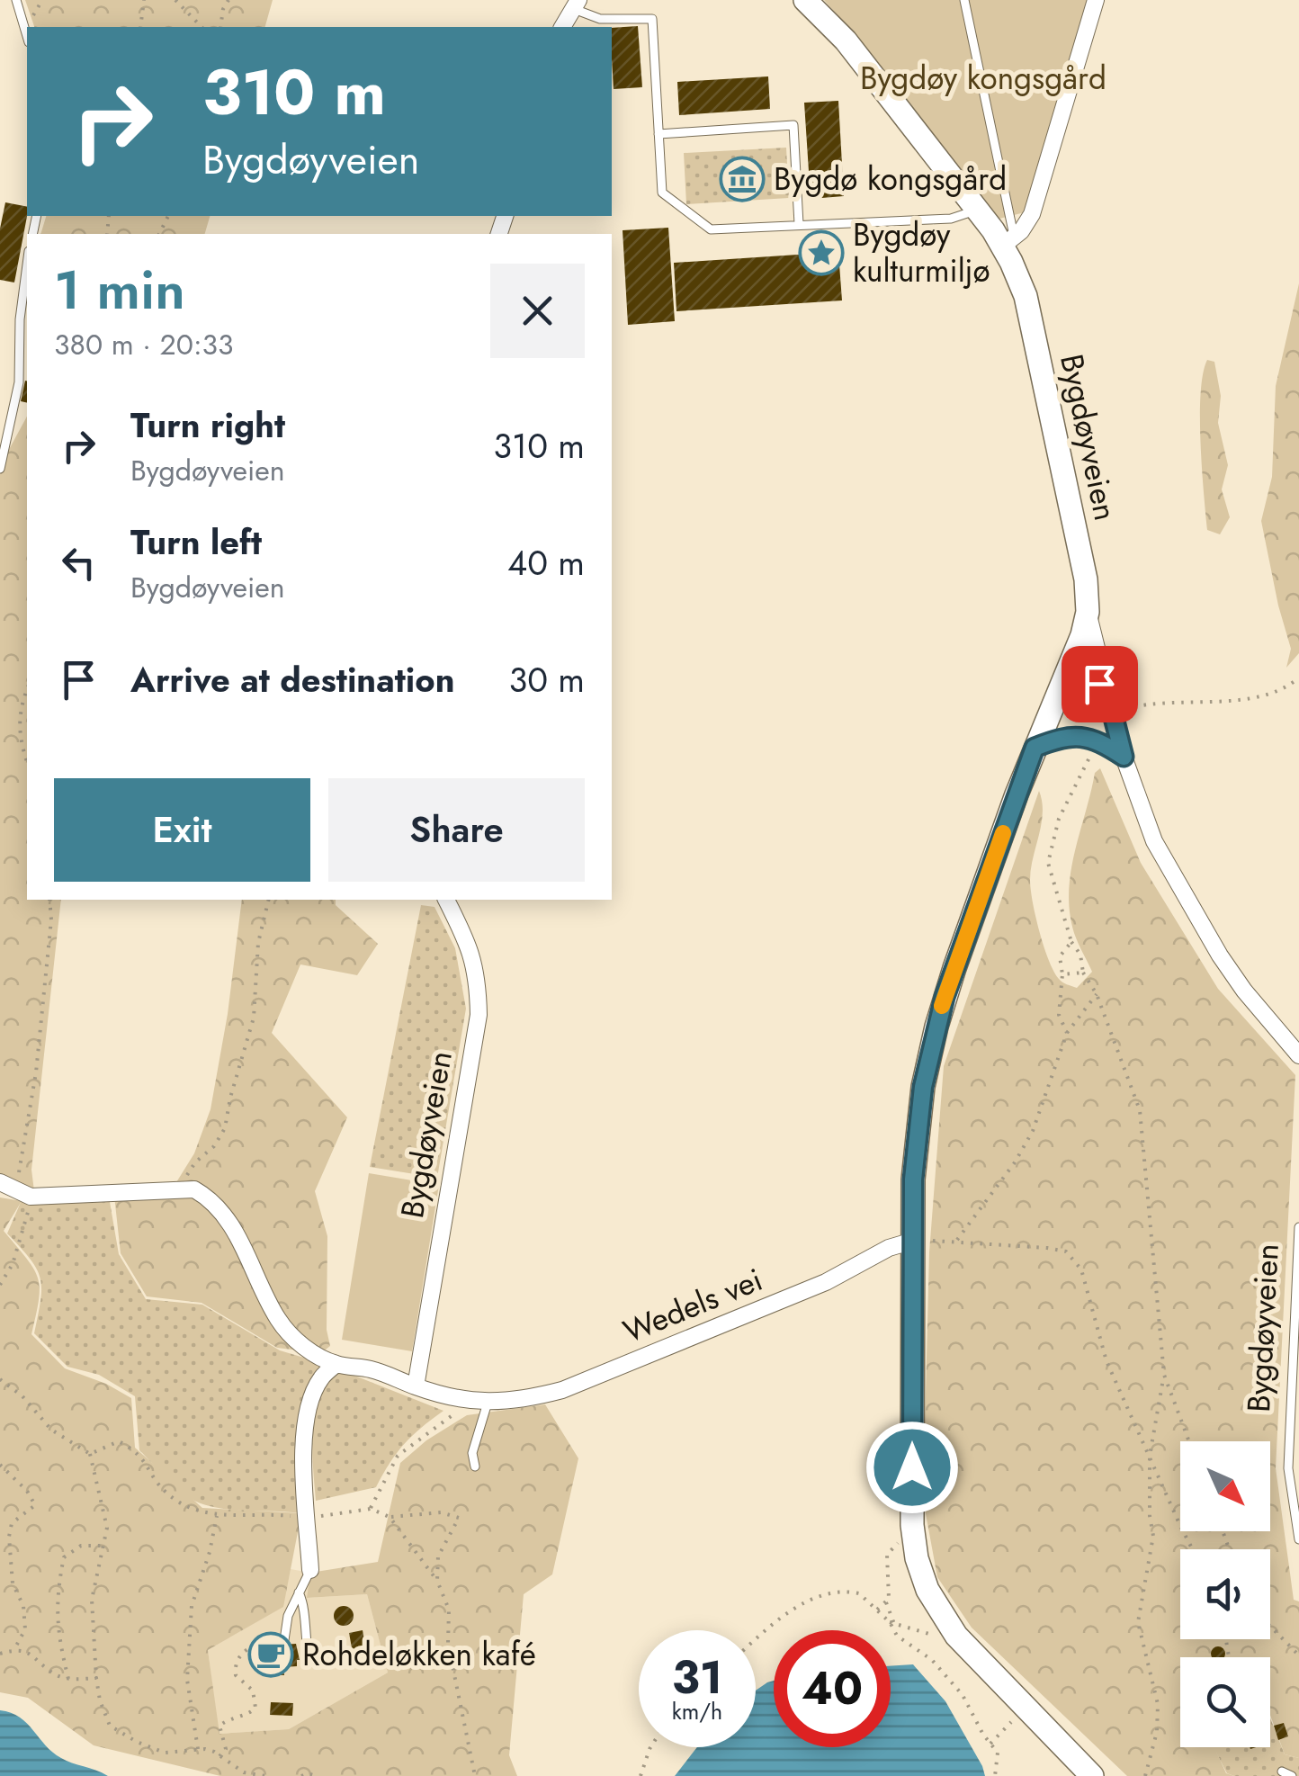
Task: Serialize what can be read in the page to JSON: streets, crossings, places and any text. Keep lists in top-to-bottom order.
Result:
{
  "streets": {
    "street": ["Bygdøyveien", "Wedels vei"]
  },
  "crossings": [
    ["Bygdøyveien", "Wedels vei"]
  ],
  "parks": ["Bygdøy kongsgård"],
  "places": {
    "museum": ["Bygdø kongsgård"],
    "place": ["Bygdøy kulturmiljø"],
    "cafe": ["Rohdeløkken kafé"]
  },
  "north": "bottom right",
  "page": {
    "turn": ["310 m", "Bygdøyveien"],
    "heading": ["1 min", "380 m · 20:33"],
    "list": [
      {
        "name": "Turn right",
        "note": "Bygdøyveien",
        "value": "310 m"
      },
      {
        "name": "Turn left",
        "note": "Bygdøyveien",
        "value": "40 m"
      },
      {
        "name": "Arrive at destination",
        "value": "30 m"
      }
    ],
    "buttons": ["Exit", "Share"],
    "speed": "31 km/h",
    "limit": "40"
  }
}
